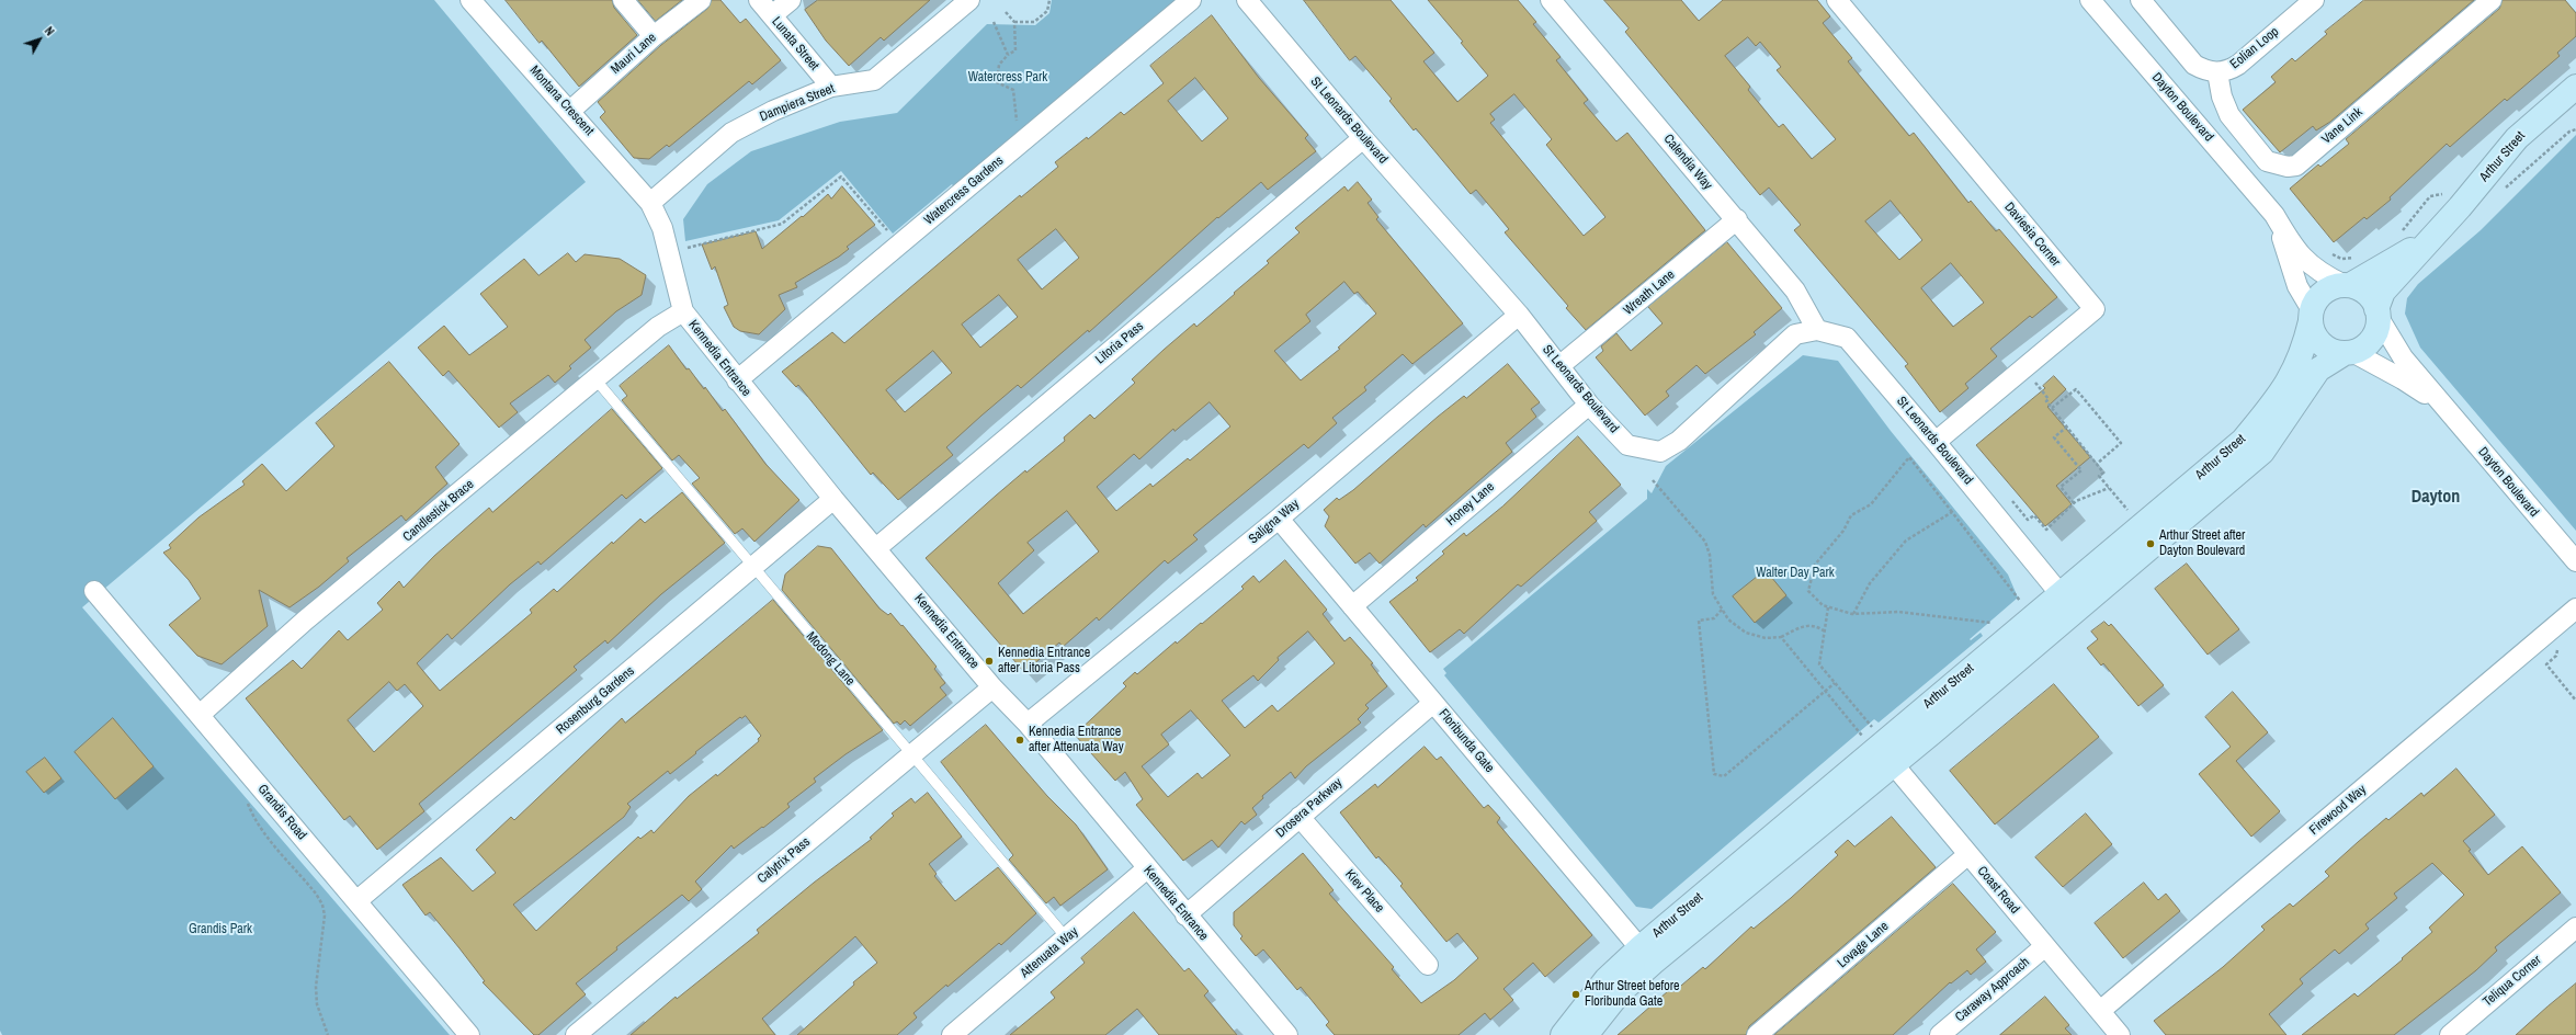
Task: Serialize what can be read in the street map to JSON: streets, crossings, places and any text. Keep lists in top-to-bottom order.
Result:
{
  "streets": {
    "street": [
      "Lunata Street",
      "Eolian Loop",
      "Mauri Lane",
      "Montana Crescent",
      "Dampiera Street",
      "Dayton Boulevard",
      "St Leonards Boulevard",
      "Vane Link",
      "Arthur Street",
      "Calendia Way",
      "Watercress Gardens",
      "Daviesia Corner",
      "Wreath Lane",
      "Litoria Pass",
      "Kennedia Entrance",
      "Honey Lane",
      "Candlestick Brace",
      "Saligna Way",
      "Rosenburg Gardens",
      "Floribunda Gate",
      "Drosera Parkway",
      "Firewood Way",
      "Grandis Road",
      "Calytrix Pass",
      "Coast Road",
      "Kiev Place",
      "Lovage Lane",
      "Attenuata Way",
      "Teliqua Corner",
      "Caraway Approach"
    ],
    "lane": ["Modong Lane"]
  },
  "crossings": [
    ["Lunata Street", "Dampiera Street"],
    ["Eolian Loop", "Vane Link"],
    ["Mauri Lane", "Montana Crescent"],
    ["Montana Crescent", "Dampiera Street"],
    ["Montana Crescent", "Kennedia Entrance"],
    ["Dampiera Street", "Kennedia Entrance"],
    ["Dayton Boulevard", "Arthur Street"],
    ["St Leonards Boulevard", "Arthur Street"],
    ["St Leonards Boulevard", "Calendia Way"],
    ["St Leonards Boulevard", "Daviesia Corner"],
    ["St Leonards Boulevard", "Wreath Lane"],
    ["St Leonards Boulevard", "Litoria Pass"],
    ["St Leonards Boulevard", "Honey Lane"],
    ["St Leonards Boulevard", "Saligna Way"],
    ["Arthur Street", "Floribunda Gate"],
    ["Arthur Street", "Coast Road"],
    ["Calendia Way", "Wreath Lane"],
    ["Watercress Gardens", "Kennedia Entrance"],
    ["Litoria Pass", "Kennedia Entrance"],
    ["Kennedia Entrance", "Candlestick Brace"],
    ["Kennedia Entrance", "Saligna Way"],
    ["Kennedia Entrance", "Rosenburg Gardens"],
    ["Kennedia Entrance", "Drosera Parkway"],
    ["Kennedia Entrance", "Calytrix Pass"],
    ["Kennedia Entrance", "Attenuata Way"],
    ["Honey Lane", "Floribunda Gate"],
    ["Candlestick Brace", "Modong Lane"],
    ["Candlestick Brace", "Grandis Road"],
    ["Saligna Way", "Floribunda Gate"],
    ["Modong Lane", "Rosenburg Gardens"],
    ["Modong Lane", "Calytrix Pass"],
    ["Modong Lane", "Attenuata Way"],
    ["Rosenburg Gardens", "Grandis Road"],
    ["Floribunda Gate", "Drosera Parkway"],
    ["Drosera Parkway", "Kiev Place"],
    ["Firewood Way", "Coast Road"],
    ["Coast Road", "Lovage Lane"],
    ["Coast Road", "Caraway Approach"]
  ],
  "districts": ["Dayton"],
  "parks": ["Watercress Park", "Walter Day Park", "Grandis Park"],
  "places": [
    "Arthur Street after Dayton Boulevard",
    "Kennedia Entrance after Litoria Pass",
    "Kennedia Entrance after Attenuata Way",
    "Arthur Street before Floribunda Gate"
  ],
  "north": "top right"
}
